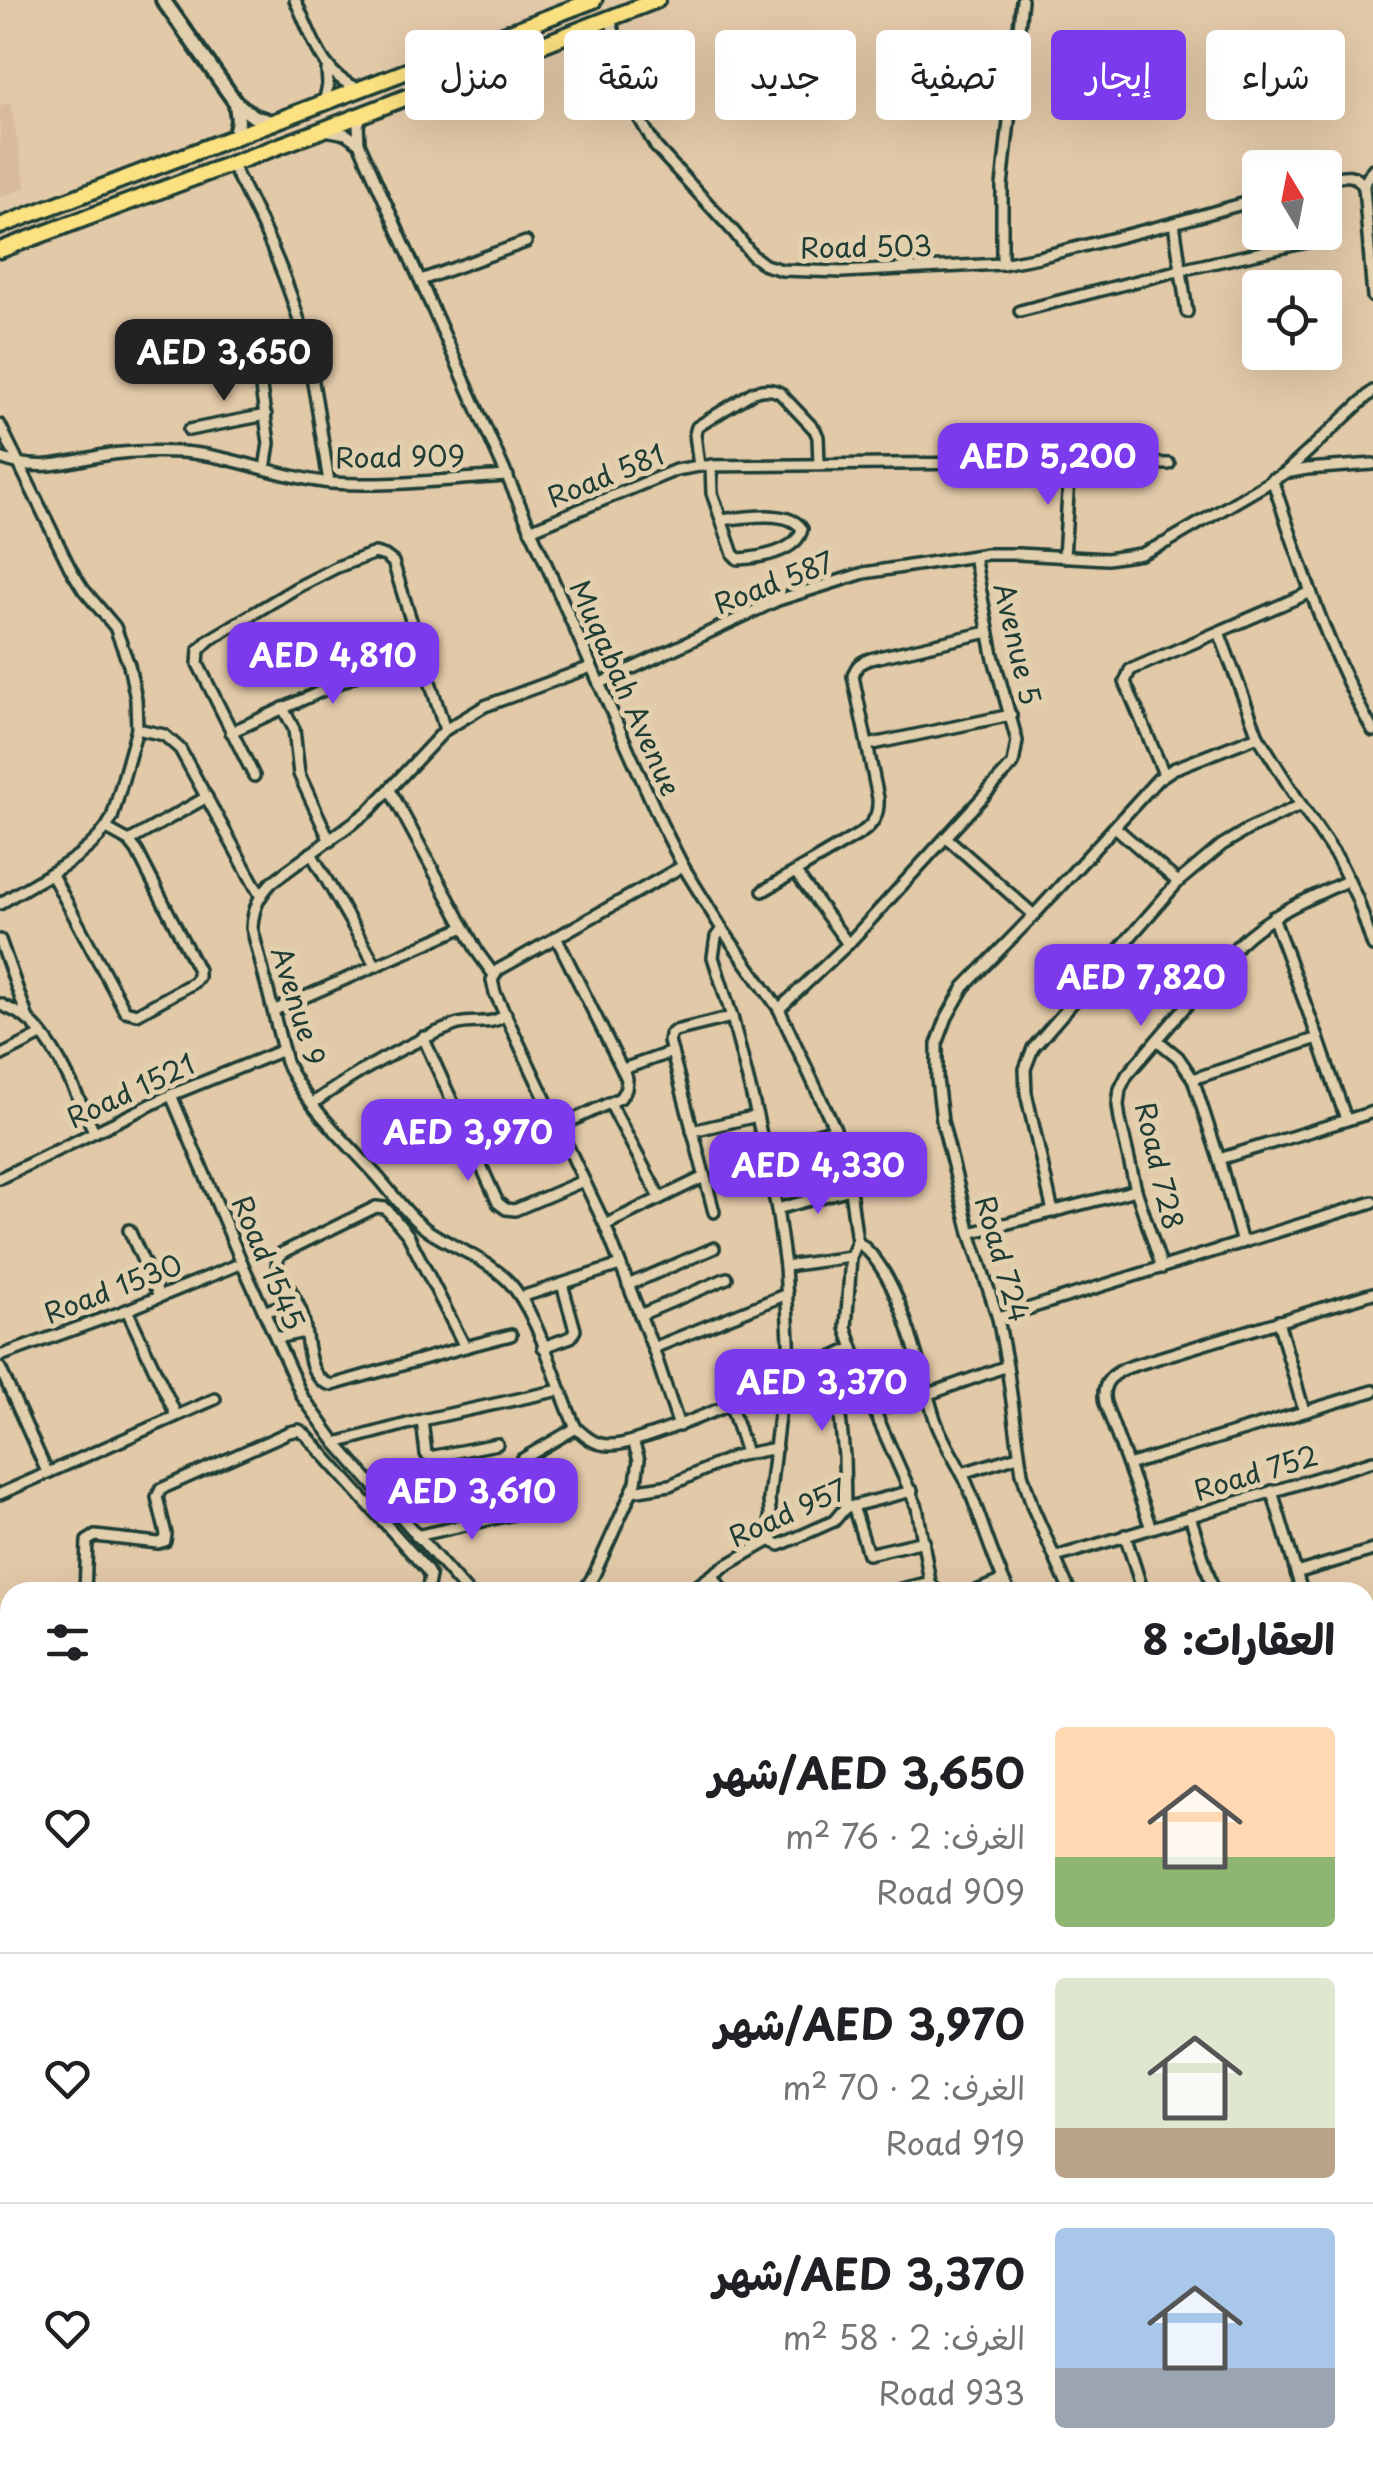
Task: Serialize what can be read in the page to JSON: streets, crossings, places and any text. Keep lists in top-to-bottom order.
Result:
{
  "streets": {
    "street": [
      "Road 503",
      "Road 909",
      "Road 581",
      "Road 587",
      "Avenue 5",
      "Muqabah Avenue",
      "Avenue 9",
      "Road 1521",
      "Road 728",
      "Road 724",
      "Road 1545",
      "Road 1530",
      "Road 752",
      "Road 957"
    ]
  },
  "crossings": [
    ["Road 909", "Muqabah Avenue"],
    ["Road 581", "Muqabah Avenue"],
    ["Road 587", "Avenue 5"],
    ["Road 587", "Muqabah Avenue"],
    ["Avenue 5", "Muqabah Avenue"],
    ["Muqabah Avenue", "Road 957"],
    ["Avenue 9", "Road 1521"],
    ["Road 1521", "Road 1545"],
    ["Road 724", "Road 752"],
    ["Road 1545", "Road 1530"]
  ],
  "north": "top",
  "page": {
    "chip": [
      "شراء",
      "إيجار",
      "تصفية",
      "جديد",
      "شقة",
      "منزل"
    ],
    "price": [
      "AED 3,650",
      "AED 5,200",
      "AED 4,810",
      "AED 7,820",
      "AED 3,970",
      "AED 4,330",
      "AED 3,370",
      "AED 3,610"
    ],
    "heading": "العقارات: 8",
    "list": [
      {
        "name": "AED 3,650/شهر",
        "note": "الغرف: 2 · 76 m² · Road 909"
      },
      {
        "name": "AED 3,970/شهر",
        "note": "الغرف: 2 · 70 m² · Road 919"
      },
      {
        "name": "AED 3,370/شهر",
        "note": "الغرف: 2 · 58 m² · Road 933"
      }
    ]
  }
}
